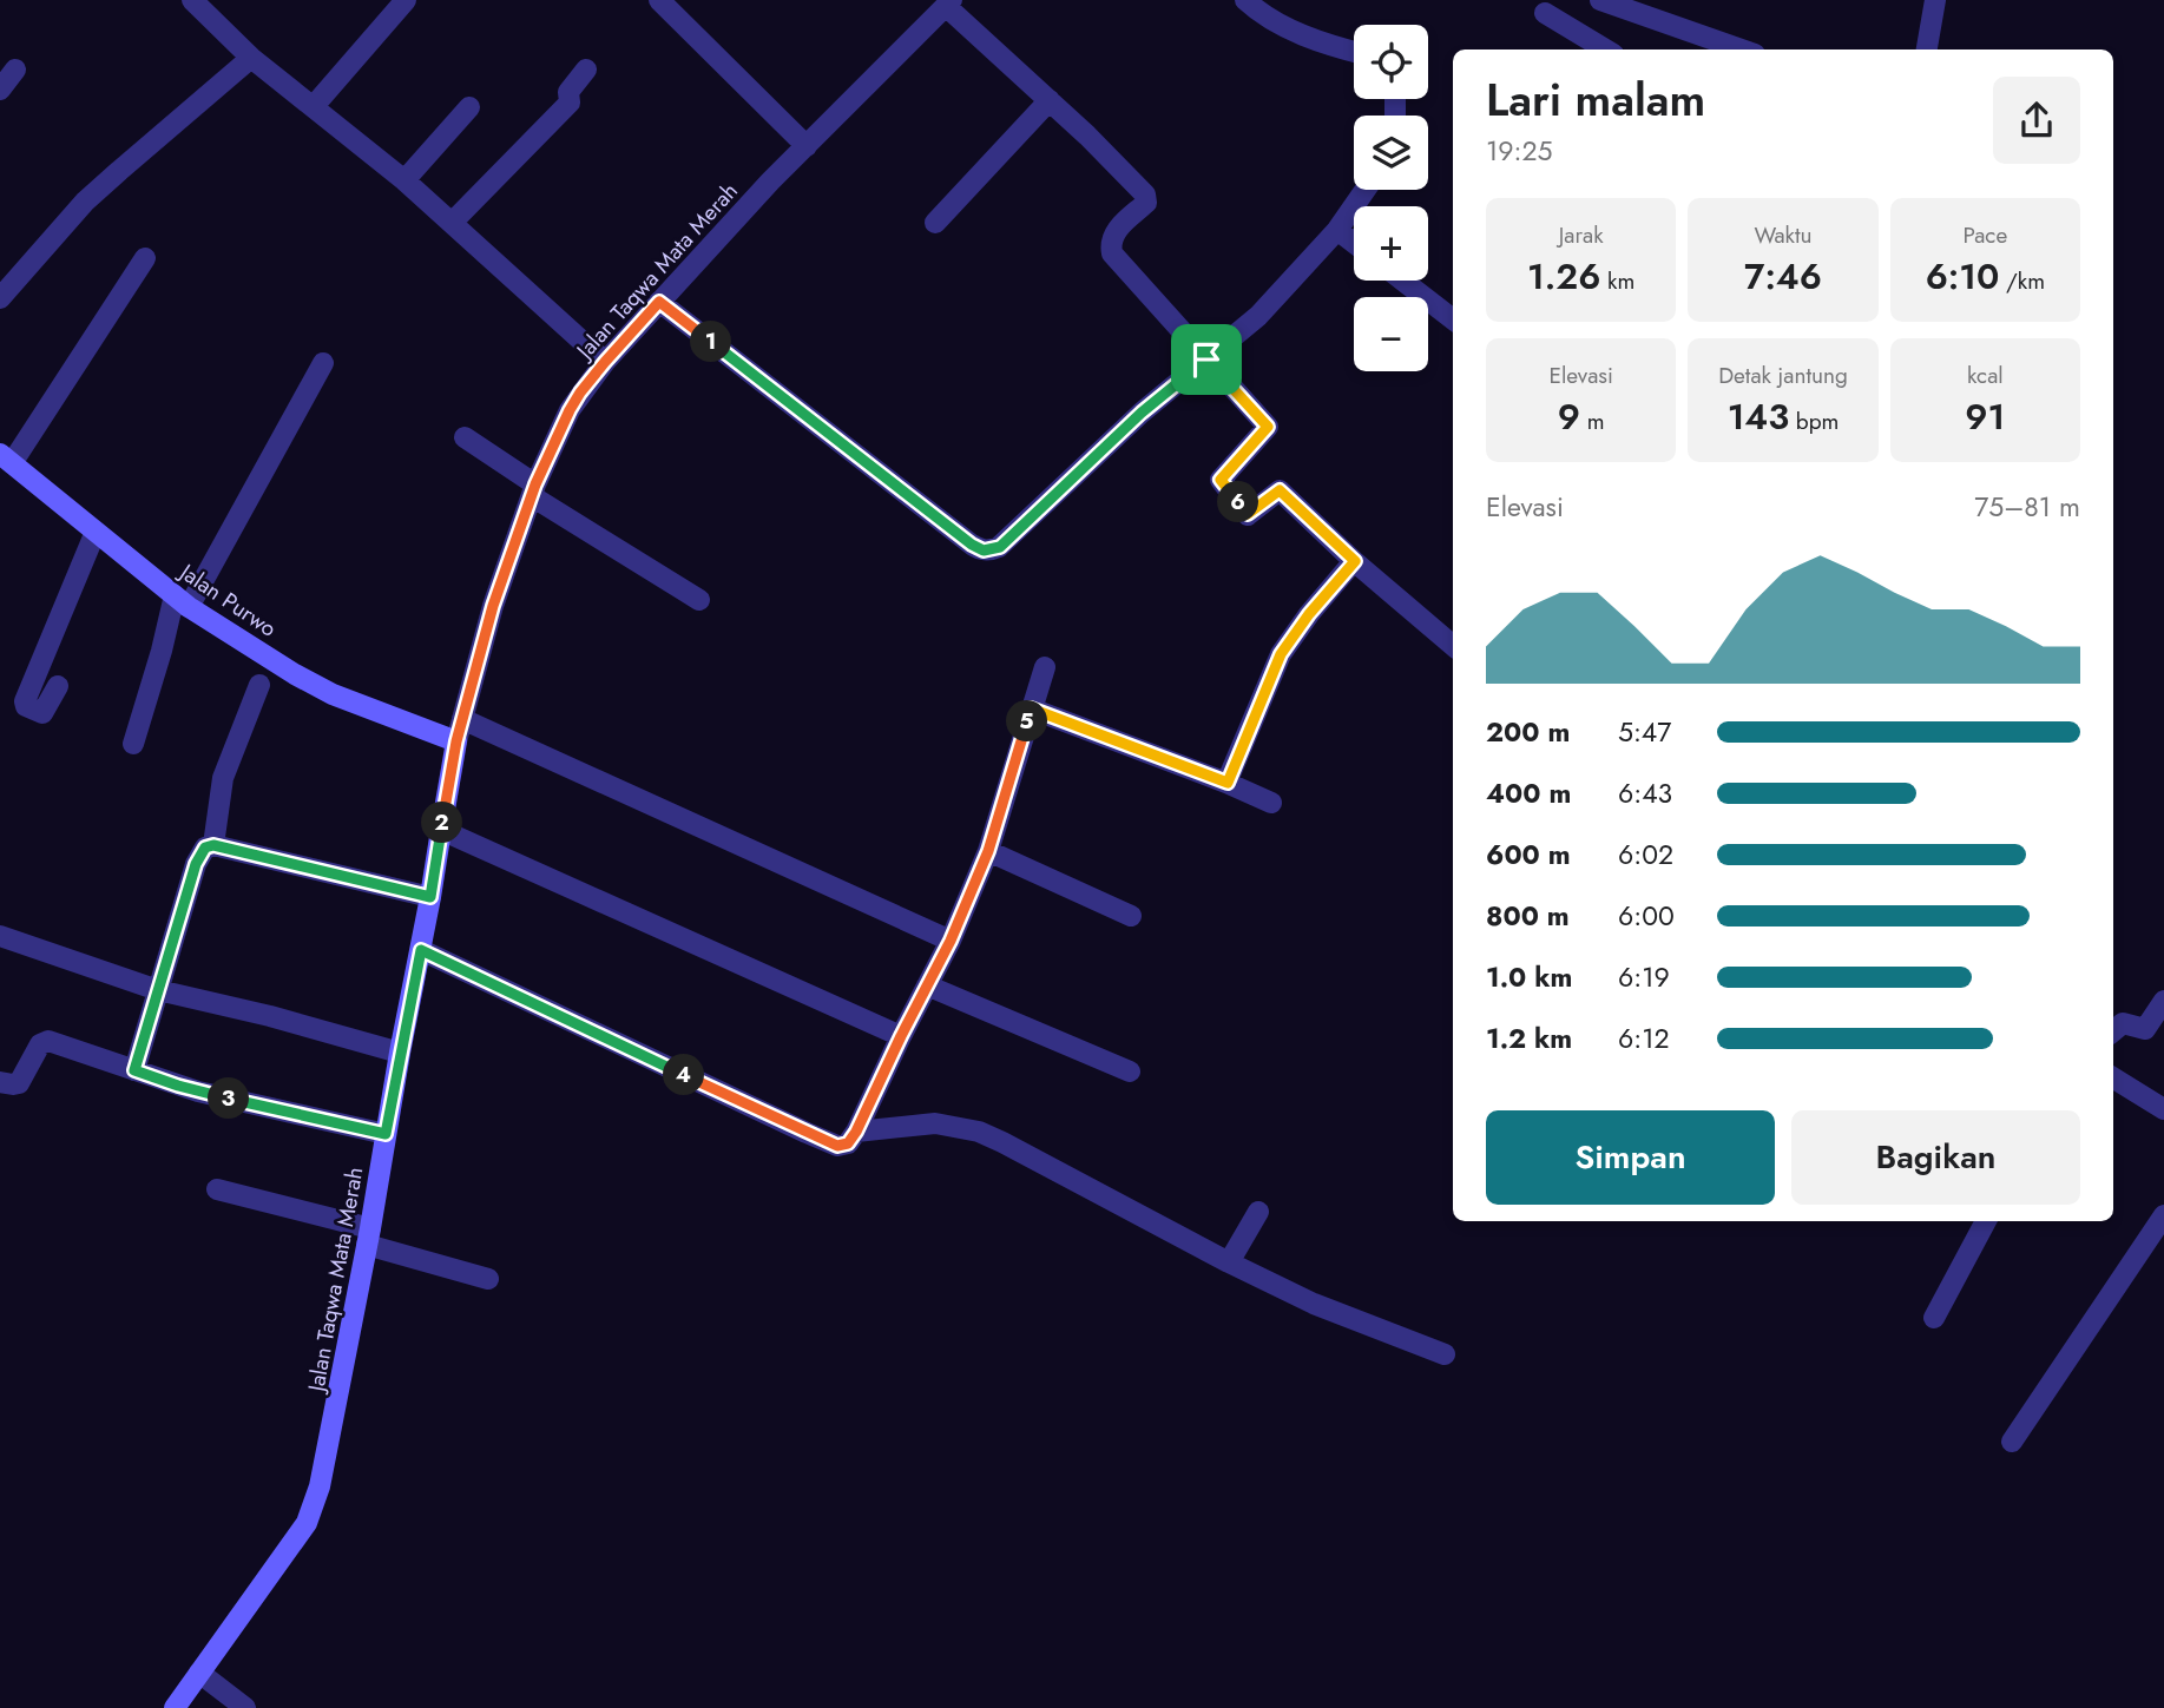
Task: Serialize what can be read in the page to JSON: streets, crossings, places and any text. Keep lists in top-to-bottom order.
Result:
{
  "streets": {
    "street": ["Jalan Taqwa Mata Merah", "Jalan Purwo"]
  },
  "crossings": [
    ["Jalan Taqwa Mata Merah", "Jalan Purwo"]
  ],
  "page": {
    "map_buttons": ["+", "−"],
    "heading": ["Lari malam", "19:25"],
    "stats": [
      ["Jarak", "1.26 km"],
      ["Waktu", "7:46"],
      ["Pace", "6:10 /km"],
      ["Elevasi", "9 m"],
      ["Detak jantung", "143 bpm"],
      ["kcal", "91"]
    ],
    "pins": [
      "1",
      "6",
      "5",
      "2",
      "4",
      "3"
    ],
    "chart": ["Elevasi", "75–81 m"],
    "list": [
      {
        "name": "200 m",
        "note": "5:47"
      },
      {
        "name": "400 m",
        "note": "6:43"
      },
      {
        "name": "600 m",
        "note": "6:02"
      },
      {
        "name": "800 m",
        "note": "6:00"
      },
      {
        "name": "1.0 km",
        "note": "6:19"
      },
      {
        "name": "1.2 km",
        "note": "6:12"
      }
    ],
    "buttons": ["Simpan", "Bagikan"]
  }
}
